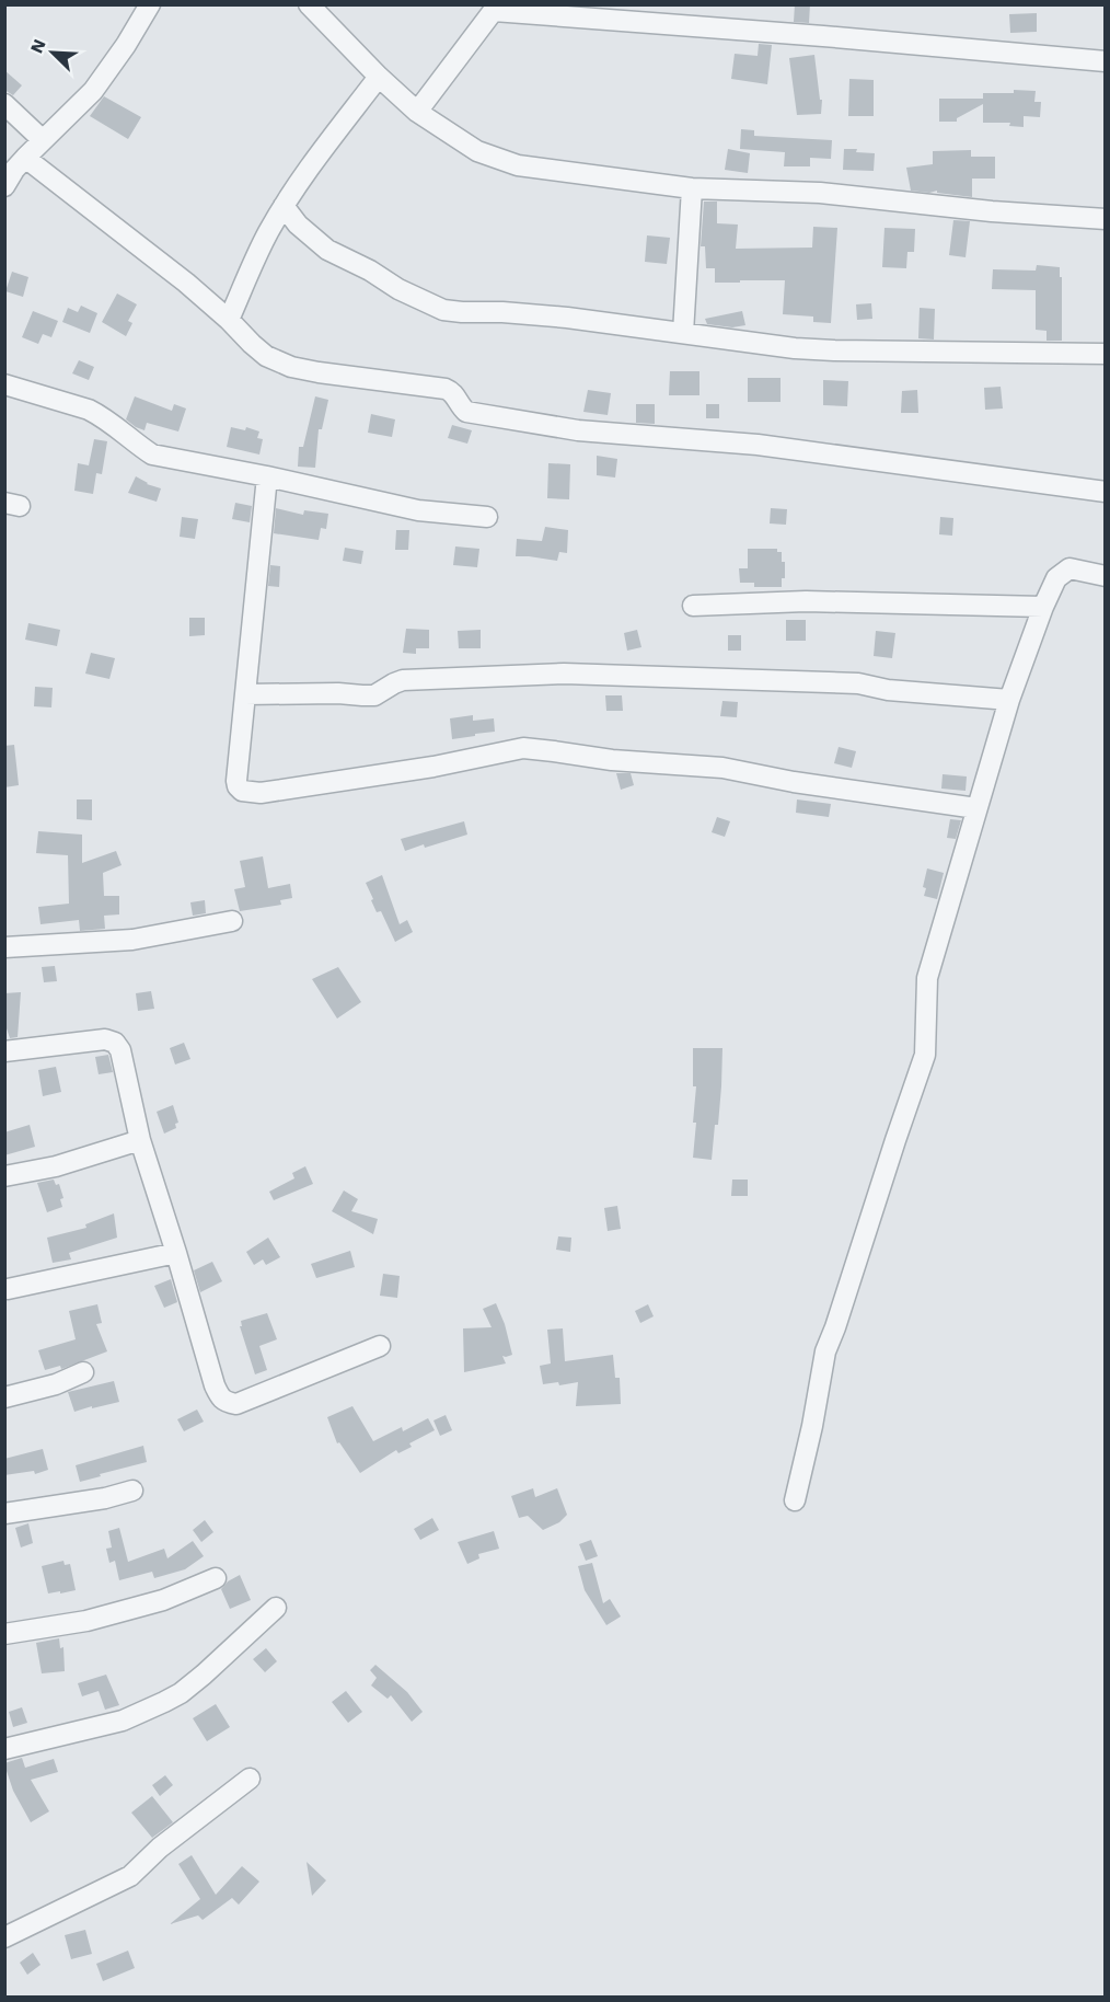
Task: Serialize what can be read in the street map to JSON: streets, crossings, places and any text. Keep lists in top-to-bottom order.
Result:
{
  "north": "top left"
}
